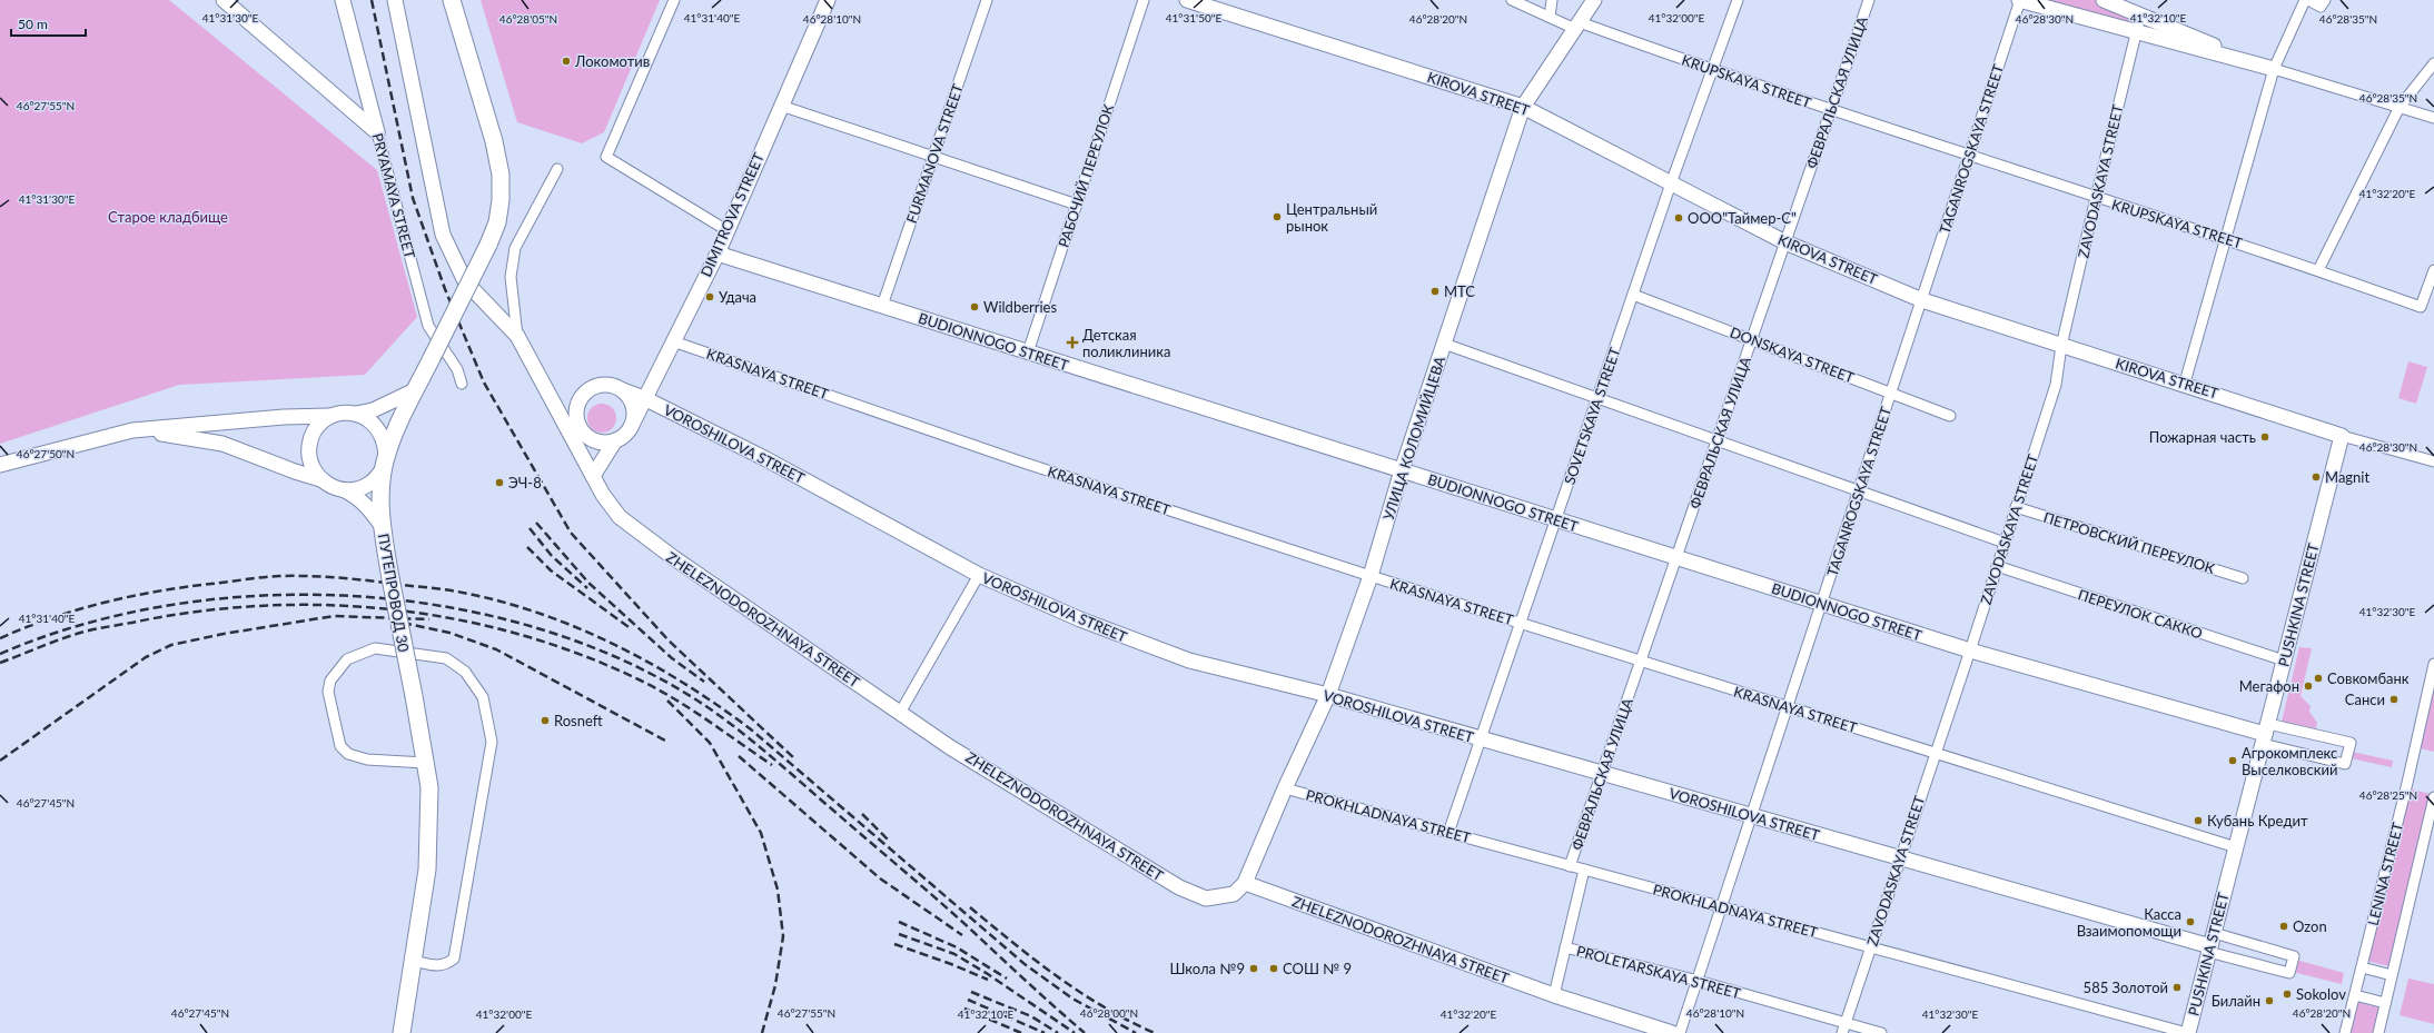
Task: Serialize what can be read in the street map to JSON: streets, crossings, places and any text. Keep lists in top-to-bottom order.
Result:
{
  "streets": {
    "main road": ["ПУТЕПРОВОД 30"],
    "street": [
      "KRUPSKAYA STREET",
      "ФЕВРАЛЬСКАЯ УЛИЦА",
      "KIROVA STREET",
      "TAGANROGSKAYA STREET",
      "FURMANOVA STREET",
      "РАБОЧИЙ ПЕРЕУЛОК",
      "ZAVODASKAYA STREET",
      "PRYAMAYA STREET",
      "DIMITROVA STREET",
      "BUDIONNOGO STREET",
      "DONSKAYA STREET",
      "KRASNAYA STREET",
      "SOVETSKAYA STREET",
      "УЛИЦА КОЛОМИЙЦЕВА",
      "VOROSHILOVA STREET",
      "ПЕТРОВСКИЙ ПЕРЕУЛОК",
      "PUSHKINA STREET",
      "ПЕРЕУЛОК САККО",
      "ZHELEZNODOROZHNAYA STREET",
      "PROKHLADNAYA STREET",
      "LENINA STREET",
      "PROLETARSKAYA STREET"
    ]
  },
  "crossings": [
    ["KRUPSKAYA STREET", "ФЕВРАЛЬСКАЯ УЛИЦА"],
    ["KRUPSKAYA STREET", "TAGANROGSKAYA STREET"],
    ["KRUPSKAYA STREET", "ZAVODASKAYA STREET"],
    ["KRUPSKAYA STREET", "SOVETSKAYA STREET"],
    ["KRUPSKAYA STREET", "УЛИЦА КОЛОМИЙЦЕВА"],
    ["ФЕВРАЛЬСКАЯ УЛИЦА", "KIROVA STREET"],
    ["ФЕВРАЛЬСКАЯ УЛИЦА", "BUDIONNOGO STREET"],
    ["ФЕВРАЛЬСКАЯ УЛИЦА", "DONSKAYA STREET"],
    ["ФЕВРАЛЬСКАЯ УЛИЦА", "KRASNAYA STREET"],
    ["ФЕВРАЛЬСКАЯ УЛИЦА", "VOROSHILOVA STREET"],
    ["ФЕВРАЛЬСКАЯ УЛИЦА", "ZHELEZNODOROZHNAYA STREET"],
    ["ФЕВРАЛЬСКАЯ УЛИЦА", "PROKHLADNAYA STREET"],
    ["ФЕВРАЛЬСКАЯ УЛИЦА", "PROLETARSKAYA STREET"],
    ["KIROVA STREET", "TAGANROGSKAYA STREET"],
    ["KIROVA STREET", "ZAVODASKAYA STREET"],
    ["KIROVA STREET", "SOVETSKAYA STREET"],
    ["KIROVA STREET", "УЛИЦА КОЛОМИЙЦЕВА"],
    ["KIROVA STREET", "PUSHKINA STREET"],
    ["TAGANROGSKAYA STREET", "BUDIONNOGO STREET"],
    ["TAGANROGSKAYA STREET", "DONSKAYA STREET"],
    ["TAGANROGSKAYA STREET", "KRASNAYA STREET"],
    ["TAGANROGSKAYA STREET", "VOROSHILOVA STREET"],
    ["TAGANROGSKAYA STREET", "PROKHLADNAYA STREET"],
    ["TAGANROGSKAYA STREET", "PROLETARSKAYA STREET"],
    ["FURMANOVA STREET", "BUDIONNOGO STREET"],
    ["РАБОЧИЙ ПЕРЕУЛОК", "BUDIONNOGO STREET"],
    ["ZAVODASKAYA STREET", "BUDIONNOGO STREET"],
    ["ZAVODASKAYA STREET", "KRASNAYA STREET"],
    ["ZAVODASKAYA STREET", "VOROSHILOVA STREET"],
    ["ZAVODASKAYA STREET", "ПЕТРОВСКИЙ ПЕРЕУЛОК"],
    ["ZAVODASKAYA STREET", "ПЕРЕУЛОК САККО"],
    ["ZAVODASKAYA STREET", "PROKHLADNAYA STREET"],
    ["ZAVODASKAYA STREET", "PROLETARSKAYA STREET"],
    ["DIMITROVA STREET", "BUDIONNOGO STREET"],
    ["DIMITROVA STREET", "KRASNAYA STREET"],
    ["DIMITROVA STREET", "VOROSHILOVA STREET"],
    ["BUDIONNOGO STREET", "SOVETSKAYA STREET"],
    ["BUDIONNOGO STREET", "УЛИЦА КОЛОМИЙЦЕВА"],
    ["BUDIONNOGO STREET", "PUSHKINA STREET"],
    ["DONSKAYA STREET", "SOVETSKAYA STREET"],
    ["KRASNAYA STREET", "SOVETSKAYA STREET"],
    ["KRASNAYA STREET", "УЛИЦА КОЛОМИЙЦЕВА"],
    ["KRASNAYA STREET", "PUSHKINA STREET"],
    ["SOVETSKAYA STREET", "VOROSHILOVA STREET"],
    ["SOVETSKAYA STREET", "PROKHLADNAYA STREET"],
    ["УЛИЦА КОЛОМИЙЦЕВА", "VOROSHILOVA STREET"],
    ["УЛИЦА КОЛОМИЙЦЕВА", "ZHELEZNODOROZHNAYA STREET"],
    ["УЛИЦА КОЛОМИЙЦЕВА", "PROKHLADNAYA STREET"],
    ["VOROSHILOVA STREET", "PUSHKINA STREET"],
    ["PUSHKINA STREET", "ПЕРЕУЛОК САККО"],
    ["PUSHKINA STREET", "PROKHLADNAYA STREET"]
  ],
  "parks": ["Старое кладбище"],
  "places": {
    "other": [
      "Локомотив",
      "Центральный рынок",
      "ООО\"Таймер-С\"",
      "МТС",
      "Удача",
      "Wildberries",
      "Пожарная часть",
      "Magnit",
      "ЭЧ-8",
      "Совкомбанк",
      "Мегафон",
      "Санси",
      "Rosneft",
      "Агрокомплекс Выселковский",
      "Кубань Кредит",
      "Касса Взаимопомощи",
      "Ozon",
      "Школа №9",
      "СОШ № 9",
      "585 Золотой",
      "Sokolov",
      "Билайн"
    ],
    "health": ["Детская поликлиника"]
  },
  "scale_bar": "50 m",
  "coordinates": [
    "41°31'30\"E",
    "41°31'40\"E",
    "41°31'50\"E",
    "41°32'00\"E",
    "41°32'10\"E",
    "46°28'35\"N",
    "46°28'05\"N",
    "46°28'10\"N",
    "46°28'20\"N",
    "46°28'30\"N",
    "46°27'55\"N",
    "41°32'20\"E",
    "46°27'50\"N",
    "41°32'30\"E",
    "46°28'25\"N",
    "46°27'45\"N",
    "46°28'00\"N"
  ]
}
